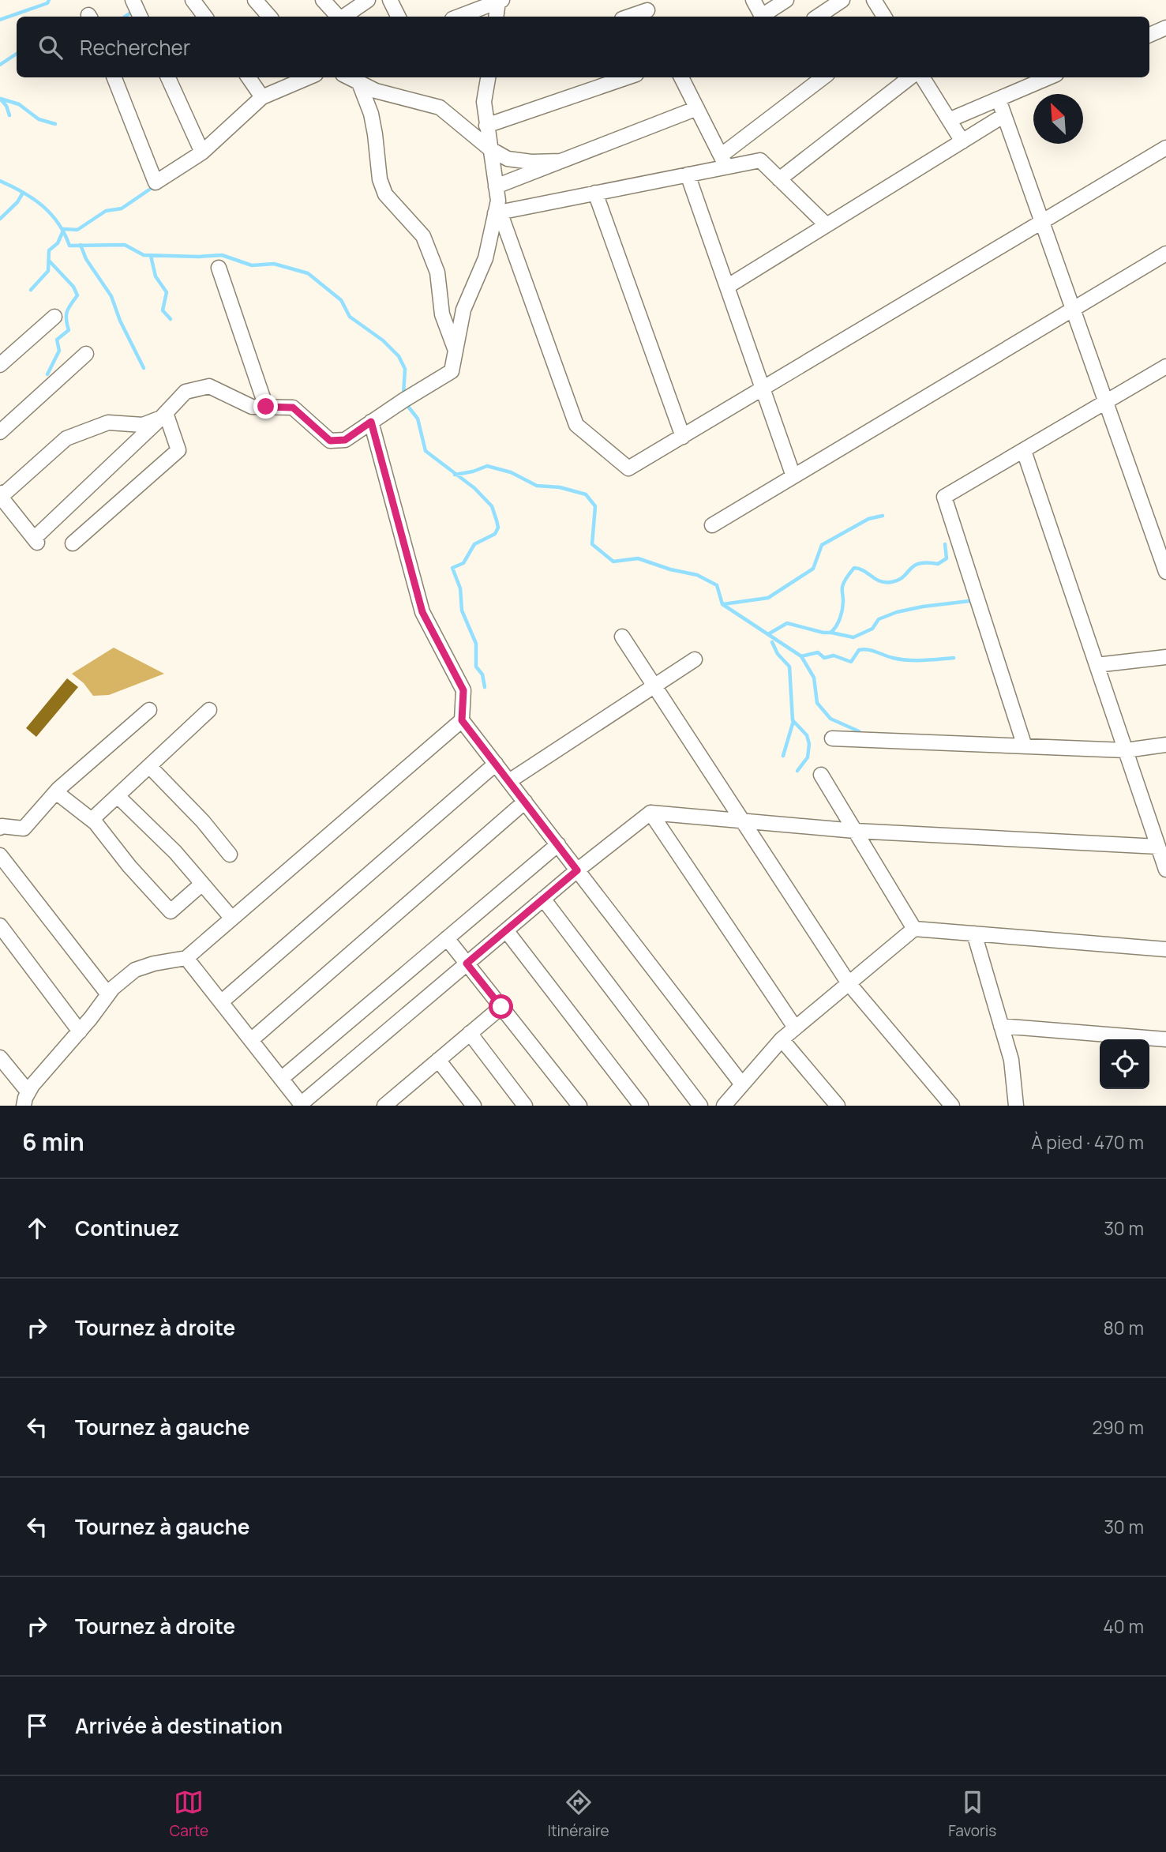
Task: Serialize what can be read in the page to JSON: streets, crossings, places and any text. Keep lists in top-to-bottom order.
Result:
{
  "north": "top left",
  "page": {
    "search": "Rechercher",
    "heading": ["6 min", "À pied · 470 m"],
    "list": [
      ["Continuez", "30 m"],
      ["Tournez à droite", "80 m"],
      ["Tournez à gauche", "290 m"],
      ["Tournez à gauche", "30 m"],
      ["Tournez à droite", "40 m"],
      "Arrivée à destination"
    ],
    "nav": ["Carte", "Itinéraire", "Favoris"]
  }
}
